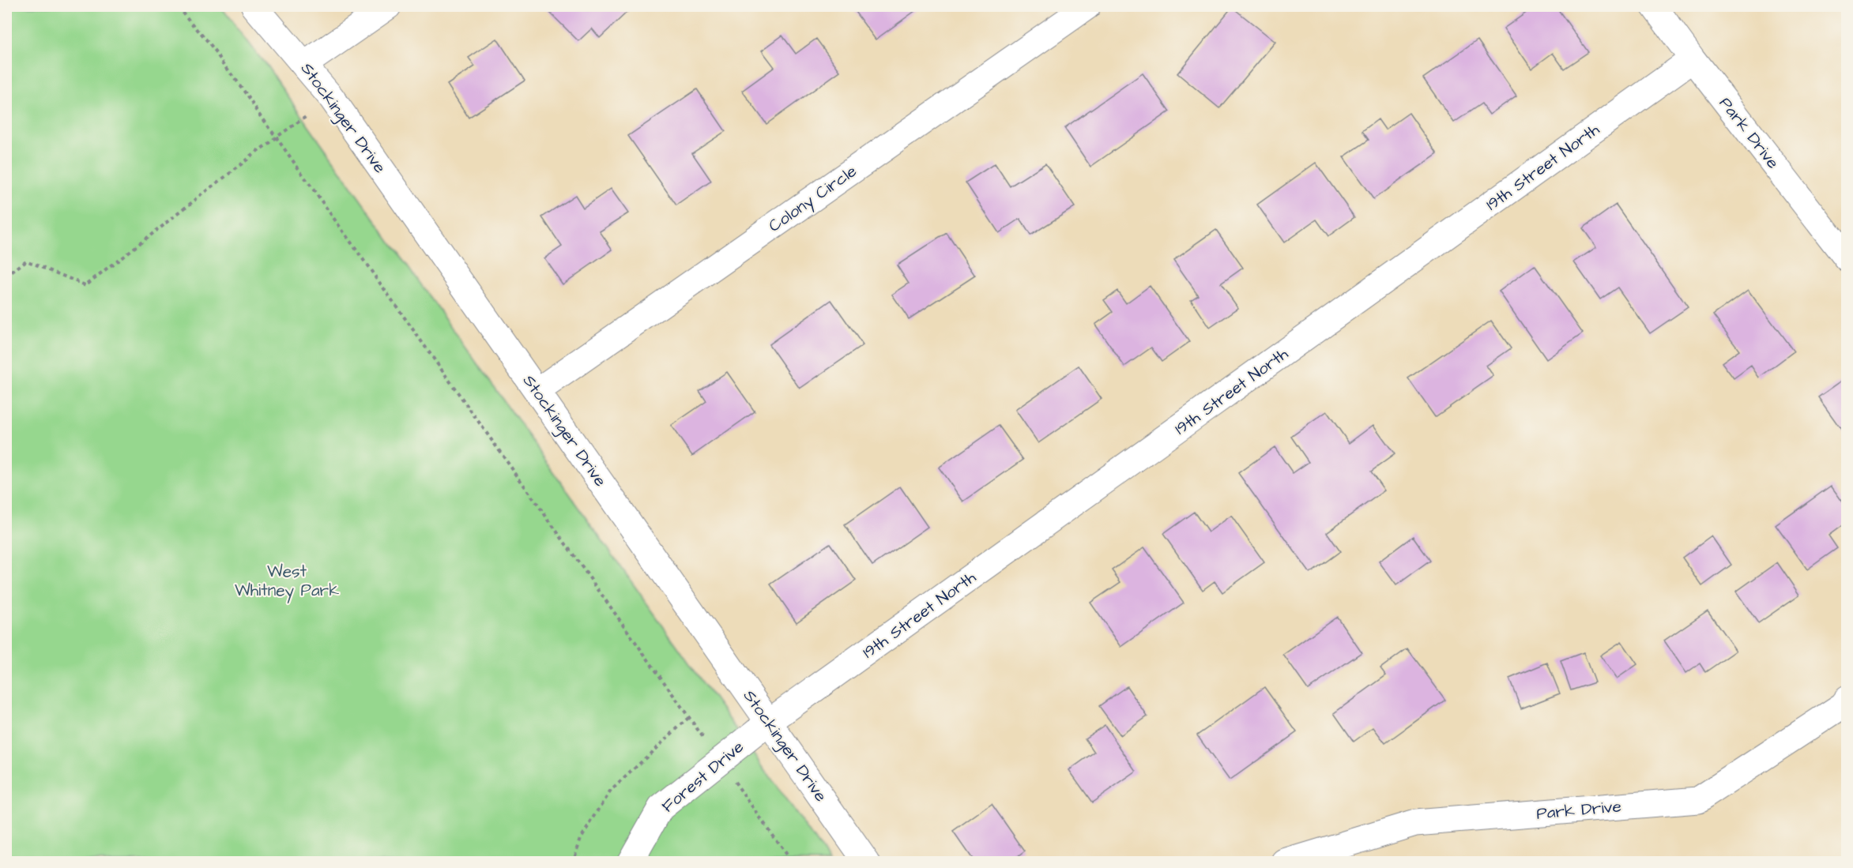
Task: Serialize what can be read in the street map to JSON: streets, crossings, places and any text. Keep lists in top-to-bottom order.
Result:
{
  "streets": {
    "street": [
      "Stockinger Drive",
      "Park Drive",
      "19th Street North",
      "Colony Circle",
      "Forest Drive"
    ]
  },
  "crossings": [
    ["Stockinger Drive", "19th Street North"],
    ["Stockinger Drive", "Colony Circle"],
    ["Stockinger Drive", "Forest Drive"],
    ["Park Drive", "19th Street North"],
    ["19th Street North", "Forest Drive"]
  ],
  "parks": ["West Whitney Park"]
}
